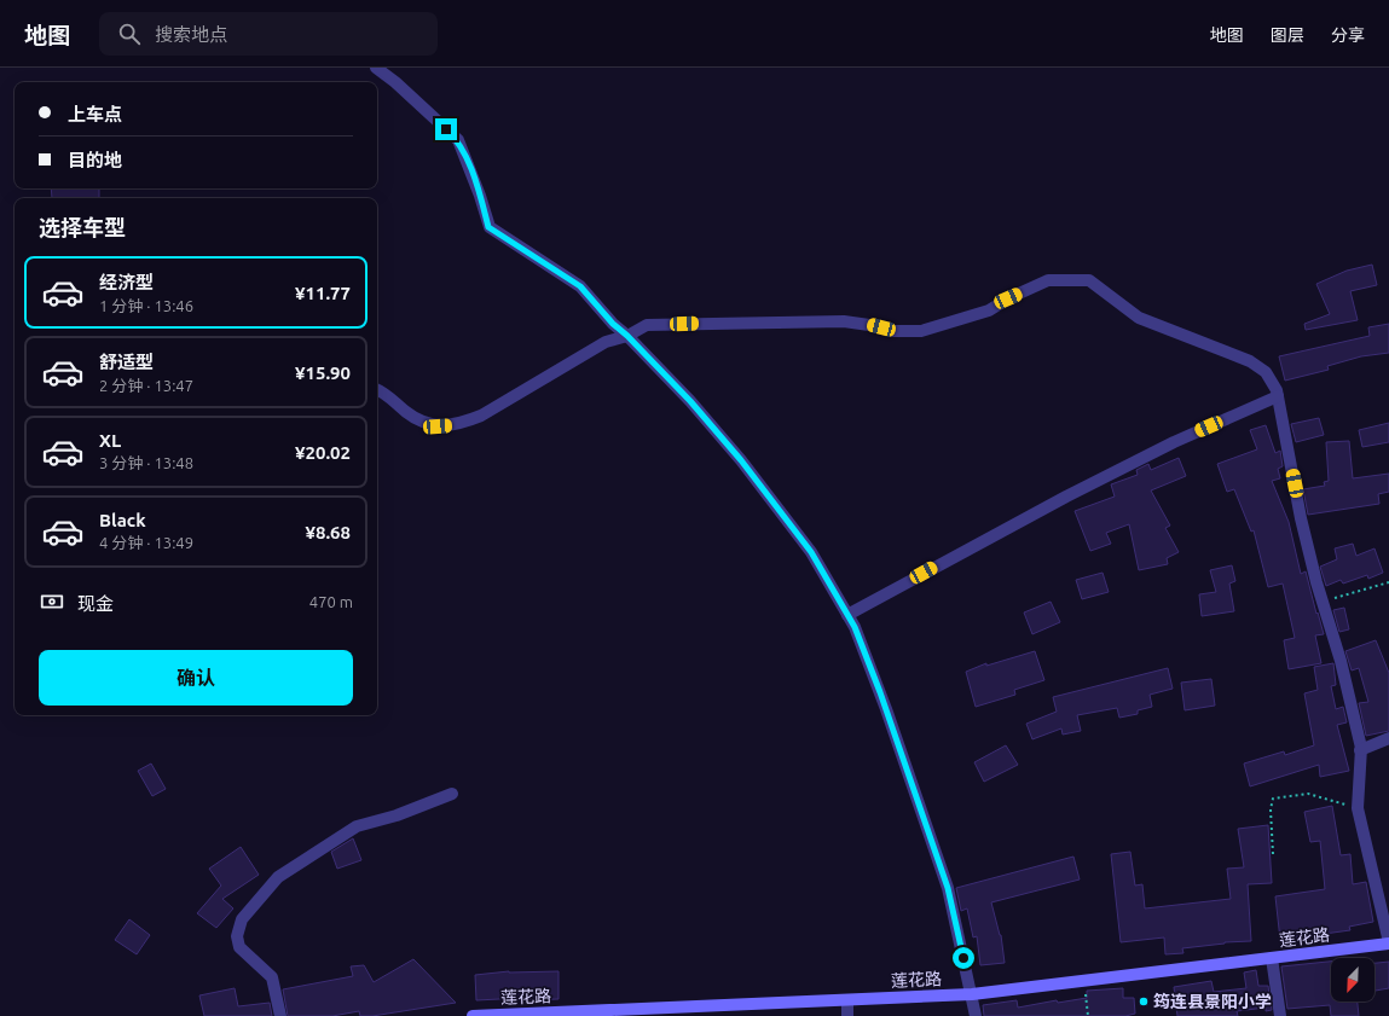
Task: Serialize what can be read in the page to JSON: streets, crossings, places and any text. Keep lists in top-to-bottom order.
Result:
{
  "streets": {
    "main road": ["莲花路"]
  },
  "places": ["筠连县景阳小学"],
  "north": "bottom left",
  "page": {
    "header": "地图",
    "search": "搜索地点",
    "nav": ["地图", "图层", "分享"],
    "banner": ["上车点", "目的地"],
    "heading": "选择车型",
    "list": [
      {
        "name": "经济型",
        "note": "1 分钟 · 13:46",
        "value": "¥11.77"
      },
      {
        "name": "舒适型",
        "note": "2 分钟 · 13:47",
        "value": "¥15.90"
      },
      {
        "name": "XL",
        "note": "3 分钟 · 13:48",
        "value": "¥20.02"
      },
      {
        "name": "Black",
        "note": "4 分钟 · 13:49",
        "value": "¥8.68"
      }
    ],
    "pay": ["现金", "470 m"],
    "buttons": "确认"
  }
}
